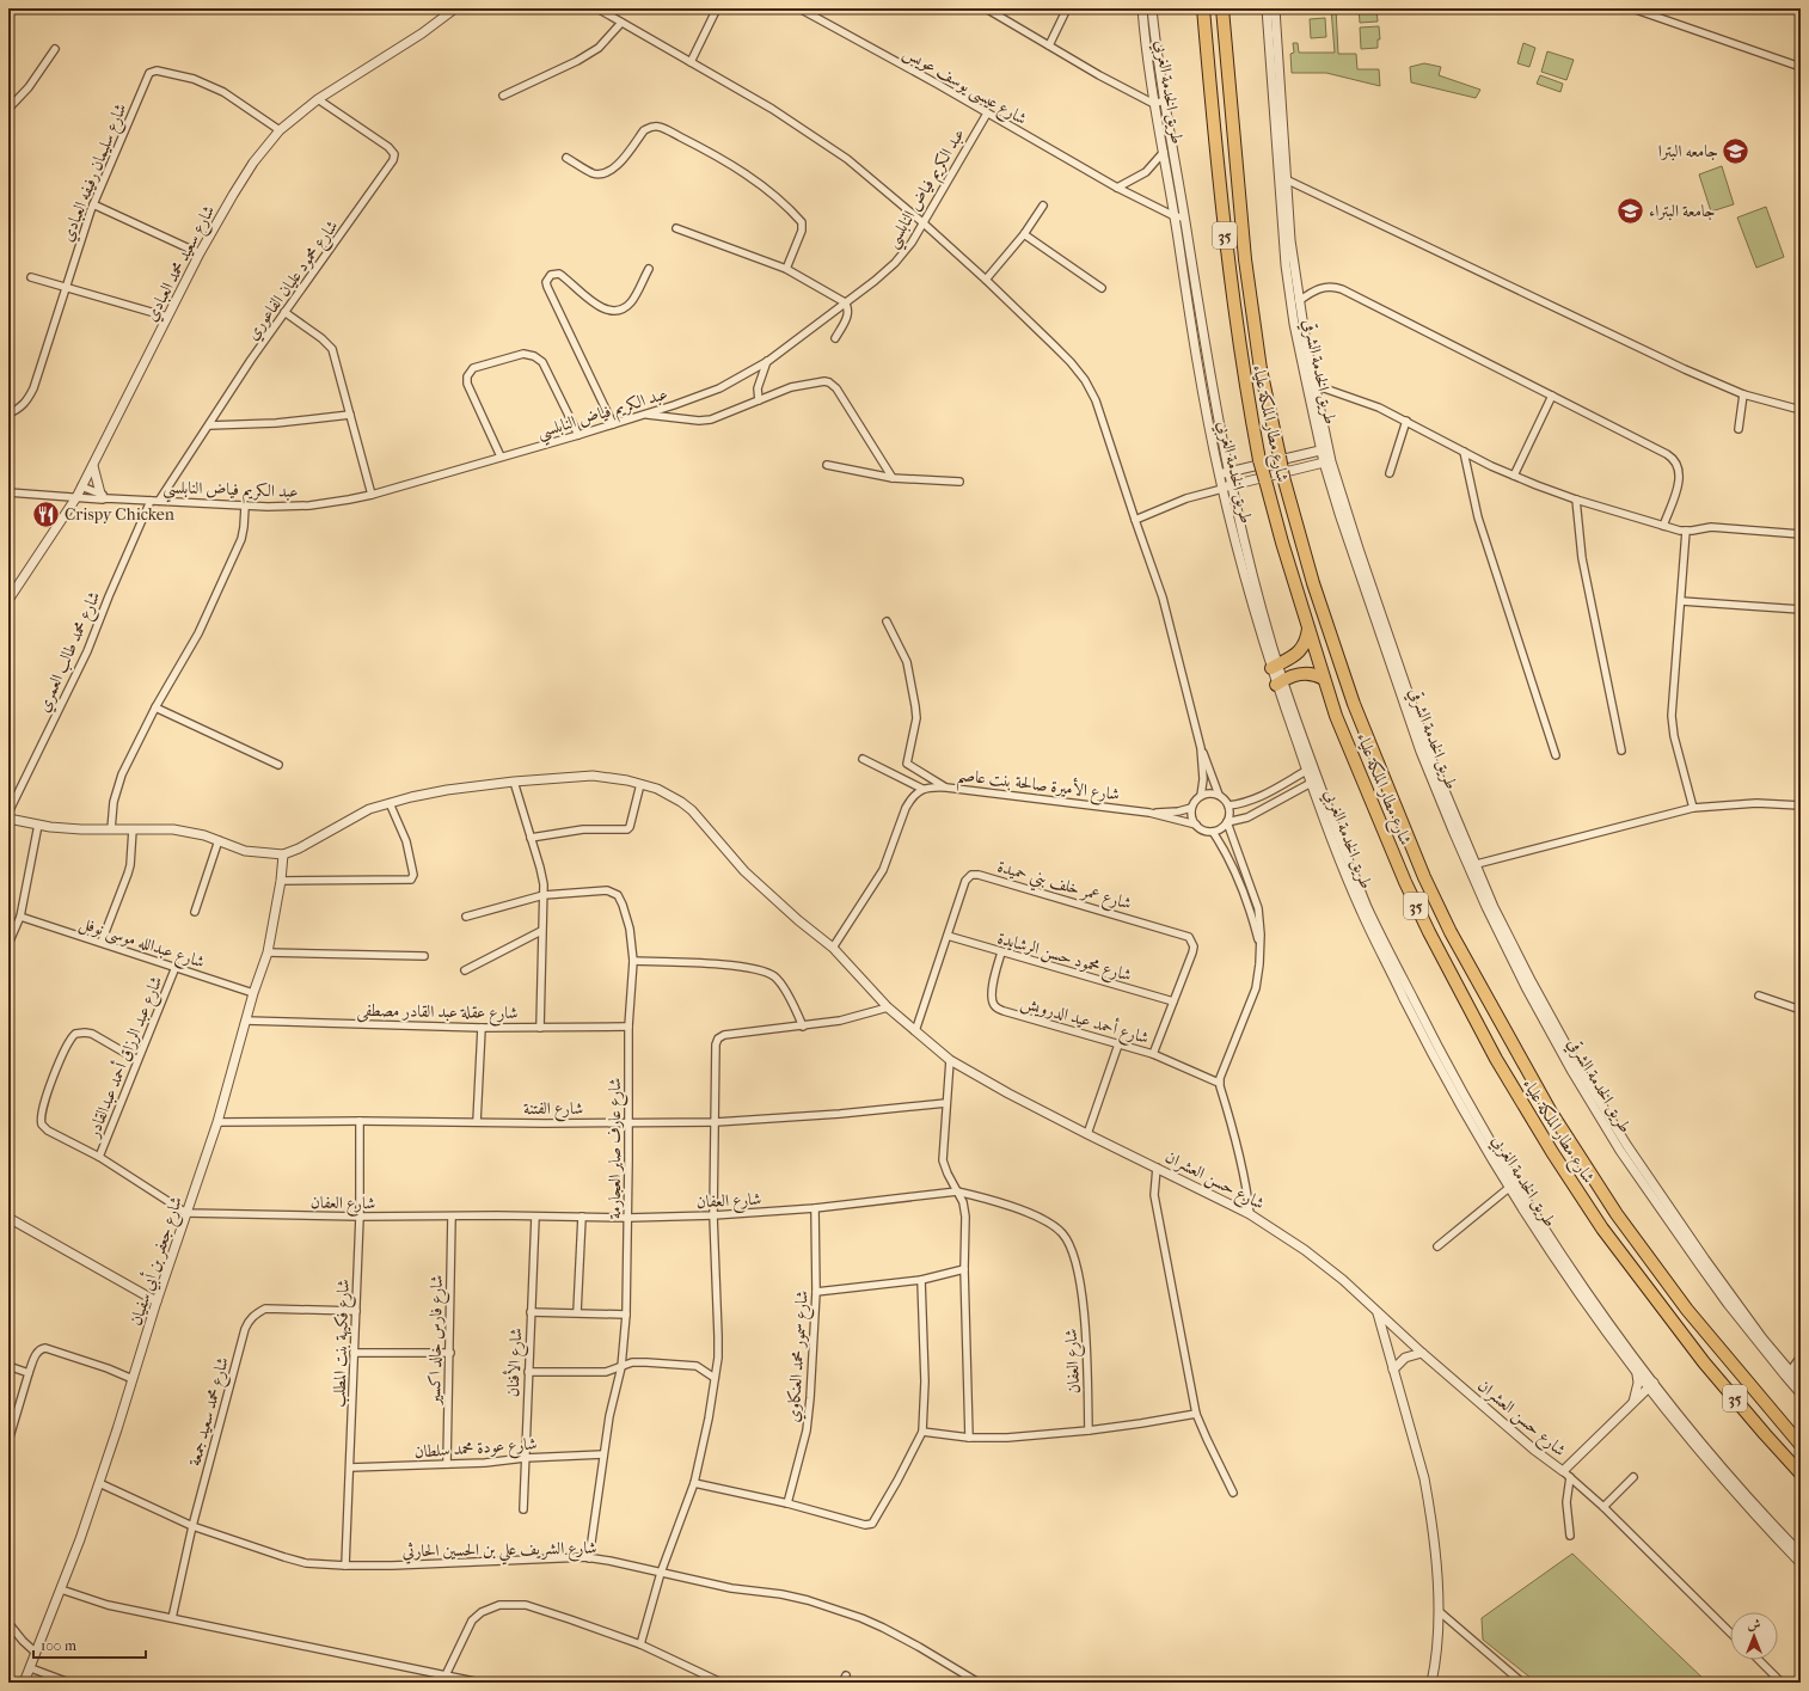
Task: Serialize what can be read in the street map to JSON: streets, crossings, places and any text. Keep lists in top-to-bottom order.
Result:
{
  "streets": {
    "highway": ["35", "شارع مطار الملكة علياء"],
    "street": [
      "شارع عيسى يوسف عويس",
      "طريق الخدمة الغربي",
      "شارع سليمان رفيفه العبادي",
      "عبد الكريم فياض النابلسي",
      "شارع سعيد محمد العبادي",
      "شارع محمود عليان الفاعوري",
      "طريق الخدمة الشرقي",
      "شارع محمد طالب العمري",
      "شارع الأميرة صالحة بنت عاصم",
      "شارع عمر خلف بني حميدة",
      "شارع عبدالله موسى نوفل",
      "شارع محمود حسن الرشايدة",
      "شارع عقلة عبد القادر مصطفى",
      "شارع أحمد عيد الدرويش",
      "شارع عبد الرزاق أحمد عبدالقادر",
      "شارع الفتنة",
      "شارع عارف صابر العجارمة",
      "شارع حسن العشران",
      "شارع العفان",
      "شارع جعفر بن أبي سفيان",
      "شارع فارس خالد اكسير",
      "شارع فكيهة بنت المطلب",
      "شارع سمور محمد العنكاوي",
      "شارع الأفنان",
      "شارع محمد سعيد جمعة",
      "شارع عودة محمد سلطان",
      "شارع الشريف علي بن الحسين الحارثي"
    ]
  },
  "crossings": [
    ["شارع عيسى يوسف عويس", "طريق الخدمة الغربي"],
    ["شارع عيسى يوسف عويس", "عبد الكريم فياض النابلسي"],
    ["شارع سليمان رفيفه العبادي", "شارع سعيد محمد العبادي"],
    ["عبد الكريم فياض النابلسي", "شارع سعيد محمد العبادي"],
    ["عبد الكريم فياض النابلسي", "شارع محمود عليان الفاعوري"],
    ["عبد الكريم فياض النابلسي", "شارع محمد طالب العمري"],
    ["شارع سعيد محمد العبادي", "شارع محمود عليان الفاعوري"],
    ["شارع عمر خلف بني حميدة", "شارع محمود حسن الرشايدة"],
    ["شارع عمر خلف بني حميدة", "شارع أحمد عيد الدرويش"],
    ["شارع عمر خلف بني حميدة", "شارع حسن العشران"],
    ["شارع عبدالله موسى نوفل", "شارع عبد الرزاق أحمد عبدالقادر"],
    ["شارع عبدالله موسى نوفل", "شارع جعفر بن أبي سفيان"],
    ["شارع محمود حسن الرشايدة", "شارع أحمد عيد الدرويش"],
    ["شارع عقلة عبد القادر مصطفى", "شارع عارف صابر العجارمة"],
    ["شارع عقلة عبد القادر مصطفى", "شارع جعفر بن أبي سفيان"],
    ["شارع الفتنة", "شارع عارف صابر العجارمة"],
    ["شارع الفتنة", "شارع جعفر بن أبي سفيان"],
    ["شارع الفتنة", "شارع فكيهة بنت المطلب"],
    ["شارع عارف صابر العجارمة", "شارع العفان"],
    ["شارع عارف صابر العجارمة", "شارع عودة محمد سلطان"],
    ["شارع عارف صابر العجارمة", "شارع الشريف علي بن الحسين الحارثي"],
    ["شارع العفان", "شارع جعفر بن أبي سفيان"],
    ["شارع العفان", "شارع فارس خالد اكسير"],
    ["شارع العفان", "شارع فكيهة بنت المطلب"],
    ["شارع العفان", "شارع سمور محمد العنكاوي"],
    ["شارع العفان", "شارع الأفنان"],
    ["شارع جعفر بن أبي سفيان", "شارع الشريف علي بن الحسين الحارثي"],
    ["شارع فارس خالد اكسير", "شارع عودة محمد سلطان"],
    ["شارع فكيهة بنت المطلب", "شارع محمد سعيد جمعة"],
    ["شارع فكيهة بنت المطلب", "شارع عودة محمد سلطان"],
    ["شارع فكيهة بنت المطلب", "شارع الشريف علي بن الحسين الحارثي"],
    ["شارع الأفنان", "شارع عودة محمد سلطان"],
    ["شارع محمد سعيد جمعة", "شارع الشريف علي بن الحسين الحارثي"]
  ],
  "places": {
    "school or university": ["جامعه البترا", "جامعة البتراء"],
    "restaurant": ["Crispy Chicken"]
  },
  "scale_bar": "100 m",
  "north": "top"
}
